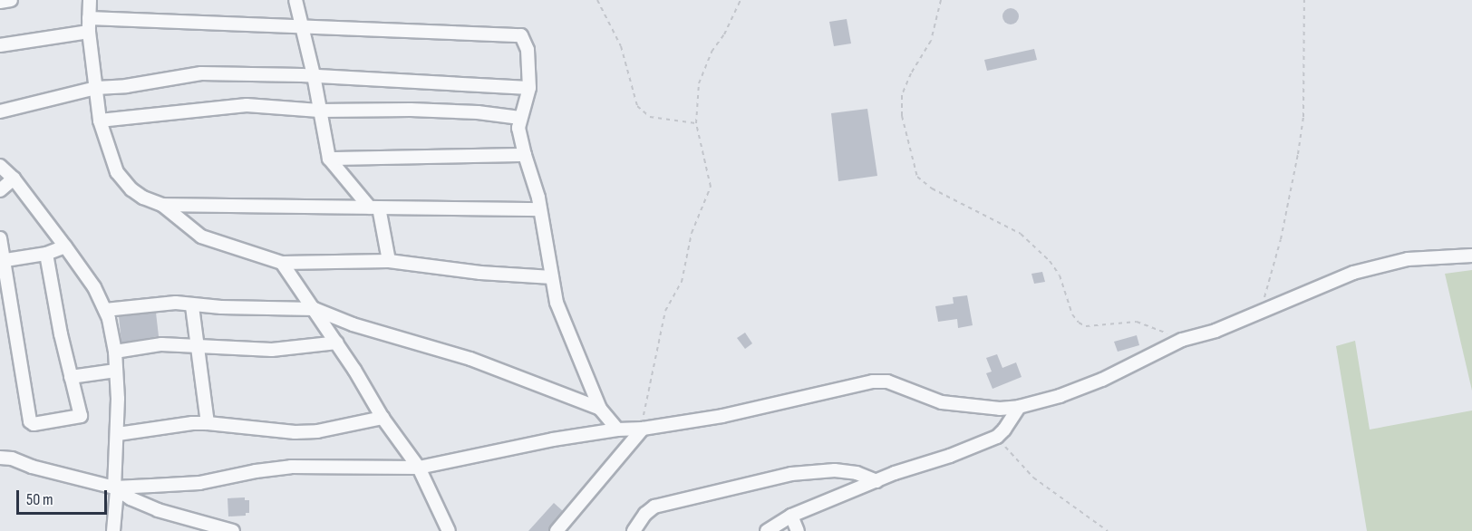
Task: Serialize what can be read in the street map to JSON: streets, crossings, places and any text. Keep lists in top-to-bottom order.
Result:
{
  "scale_bar": "50 m"
}
